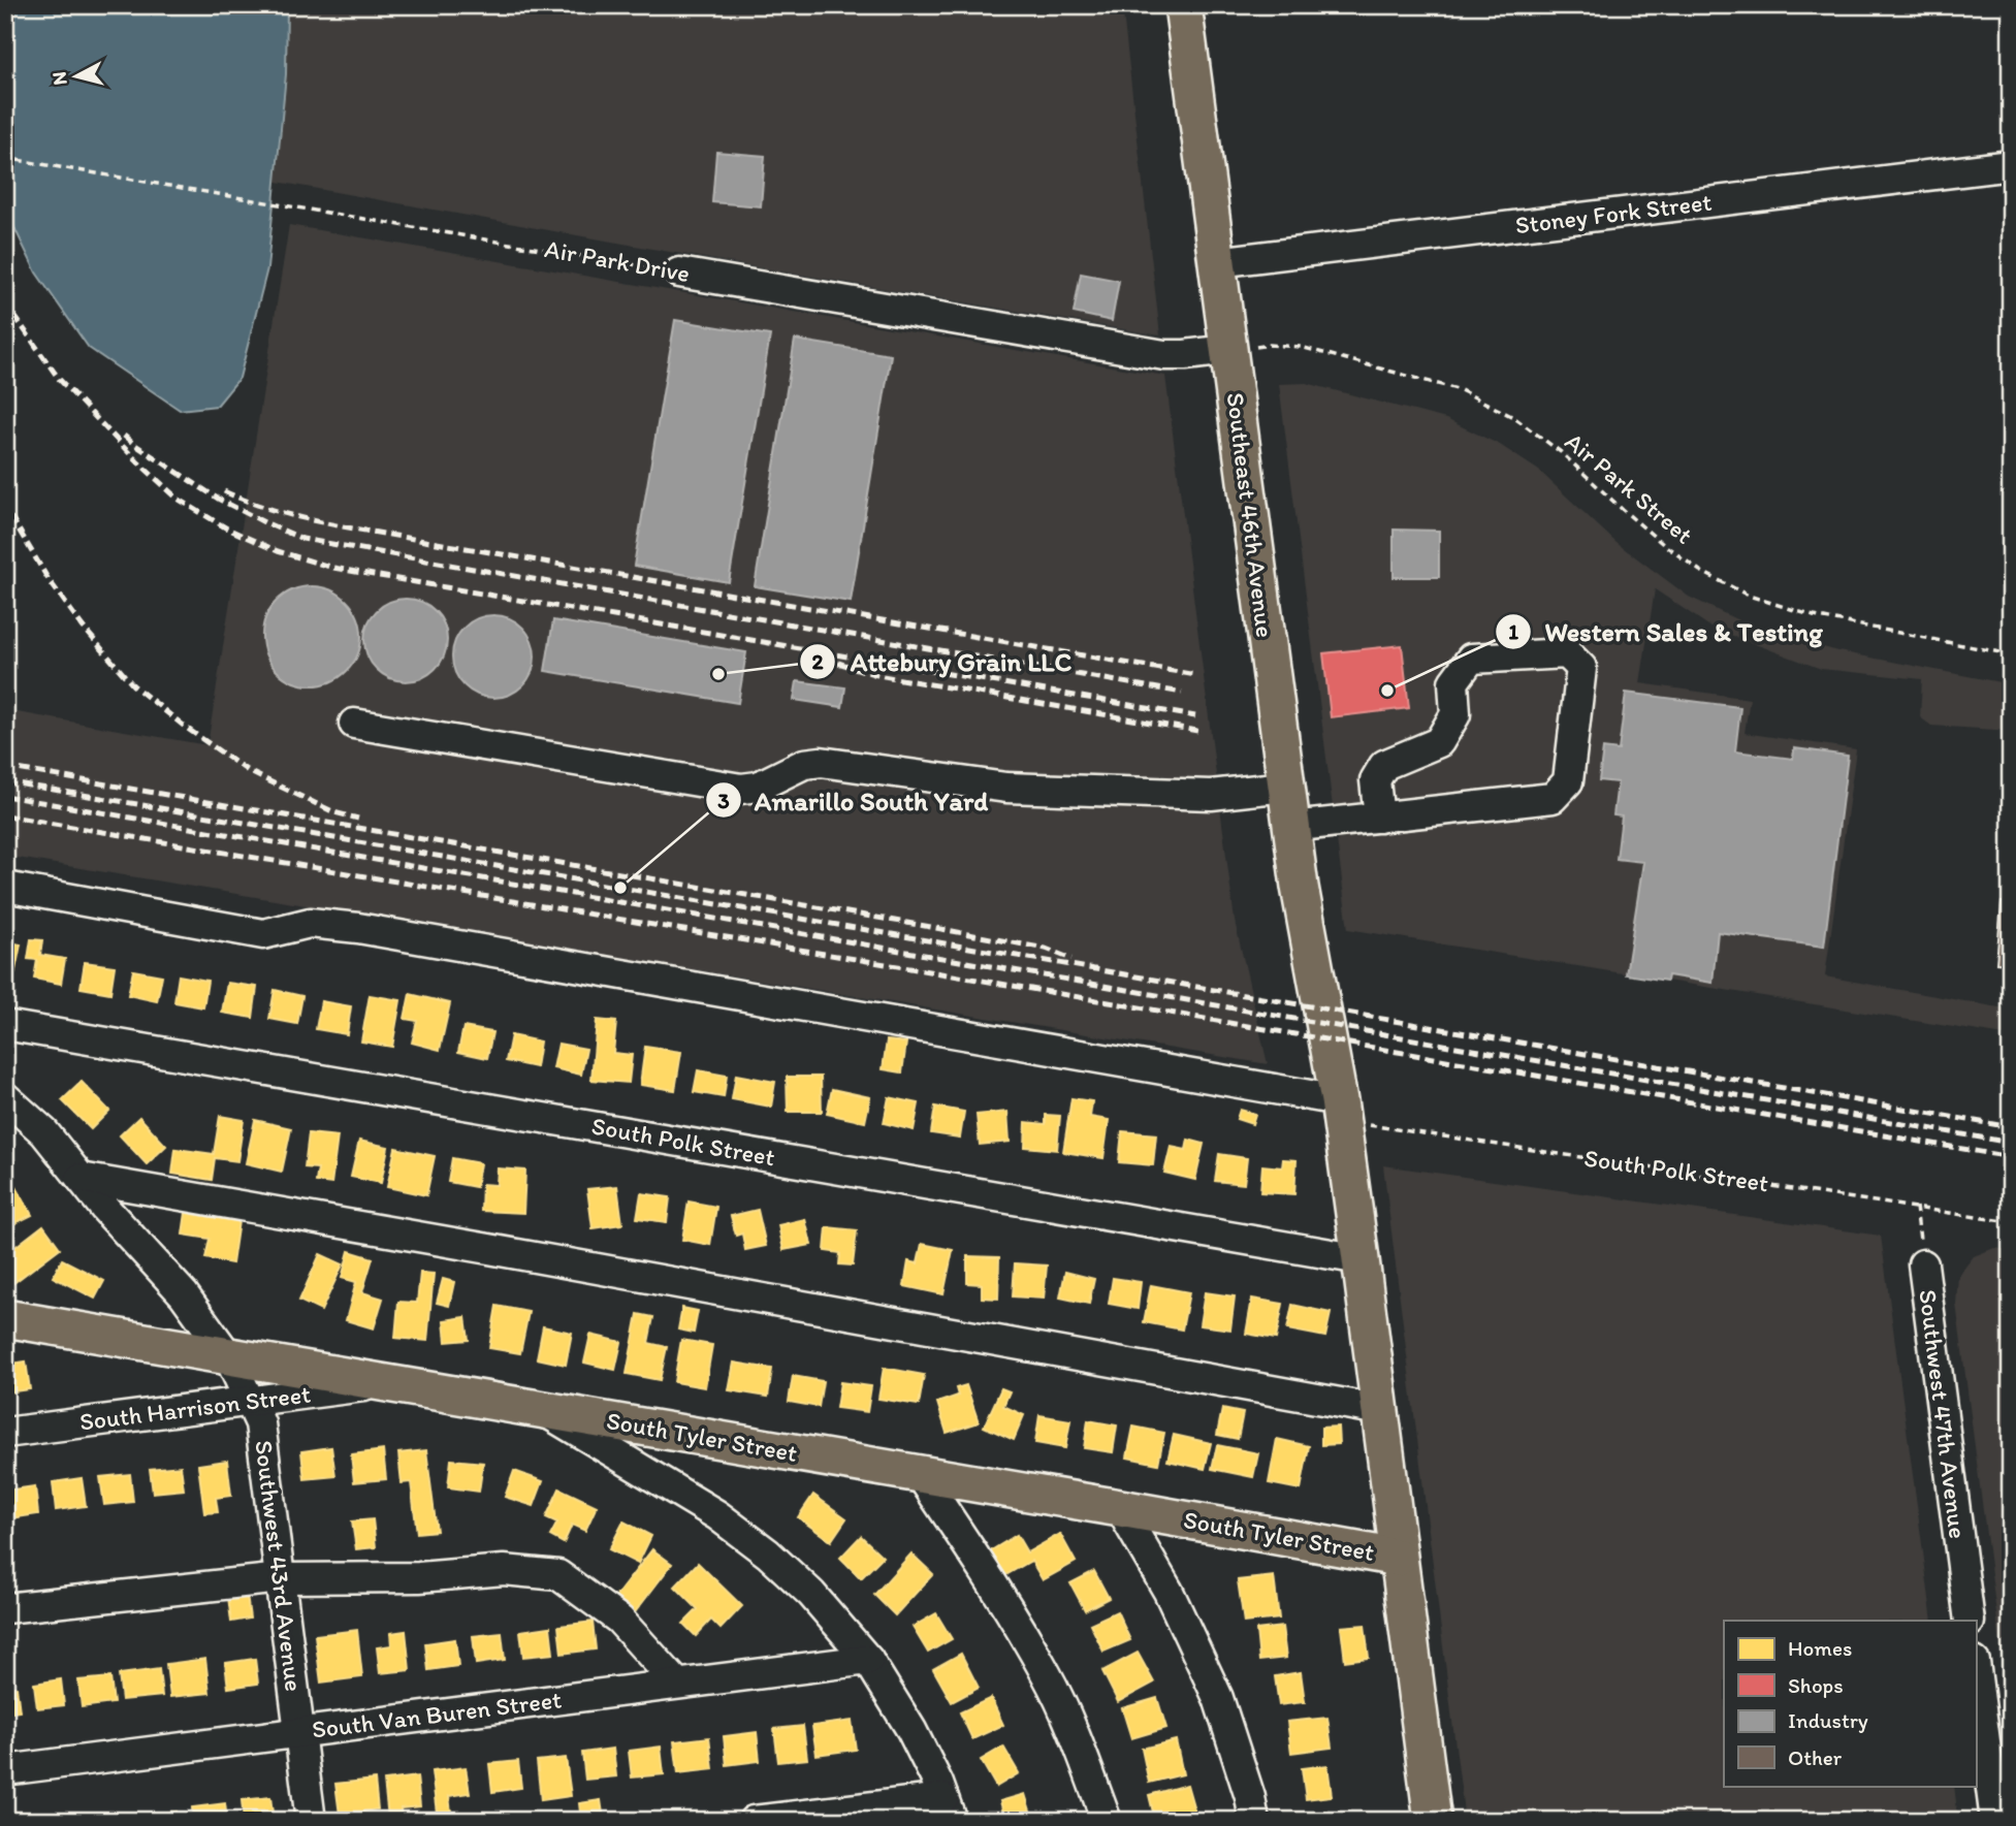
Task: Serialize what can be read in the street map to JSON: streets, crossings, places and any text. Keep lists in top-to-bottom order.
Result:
{
  "streets": {
    "main road": ["Southeast 46th Avenue", "South Tyler Street"],
    "street": [
      "Stoney Fork Street",
      "Air Park Drive",
      "South Polk Street",
      "South Harrison Street",
      "Southwest 47th Avenue",
      "Southwest 43rd Avenue",
      "South Van Buren Street"
    ],
    "path": ["Air Park Street"]
  },
  "crossings": [
    ["Stoney Fork Street", "Southeast 46th Avenue"],
    ["Air Park Drive", "Air Park Street"],
    ["Air Park Drive", "Southeast 46th Avenue"],
    ["Air Park Street", "Southeast 46th Avenue"],
    ["Southeast 46th Avenue", "South Polk Street"],
    ["Southeast 46th Avenue", "South Tyler Street"],
    ["South Polk Street", "Southwest 47th Avenue"],
    ["South Harrison Street", "South Tyler Street"],
    ["South Harrison Street", "Southwest 43rd Avenue"],
    ["South Tyler Street", "Southwest 43rd Avenue"],
    ["Southwest 43rd Avenue", "South Van Buren Street"]
  ],
  "places": ["Attebury Grain LLC", "Western Sales & Testing", "Amarillo South Yard"],
  "legend": [
    "Homes",
    "Shops",
    "Industry",
    "Other"
  ],
  "north": "left"
}
